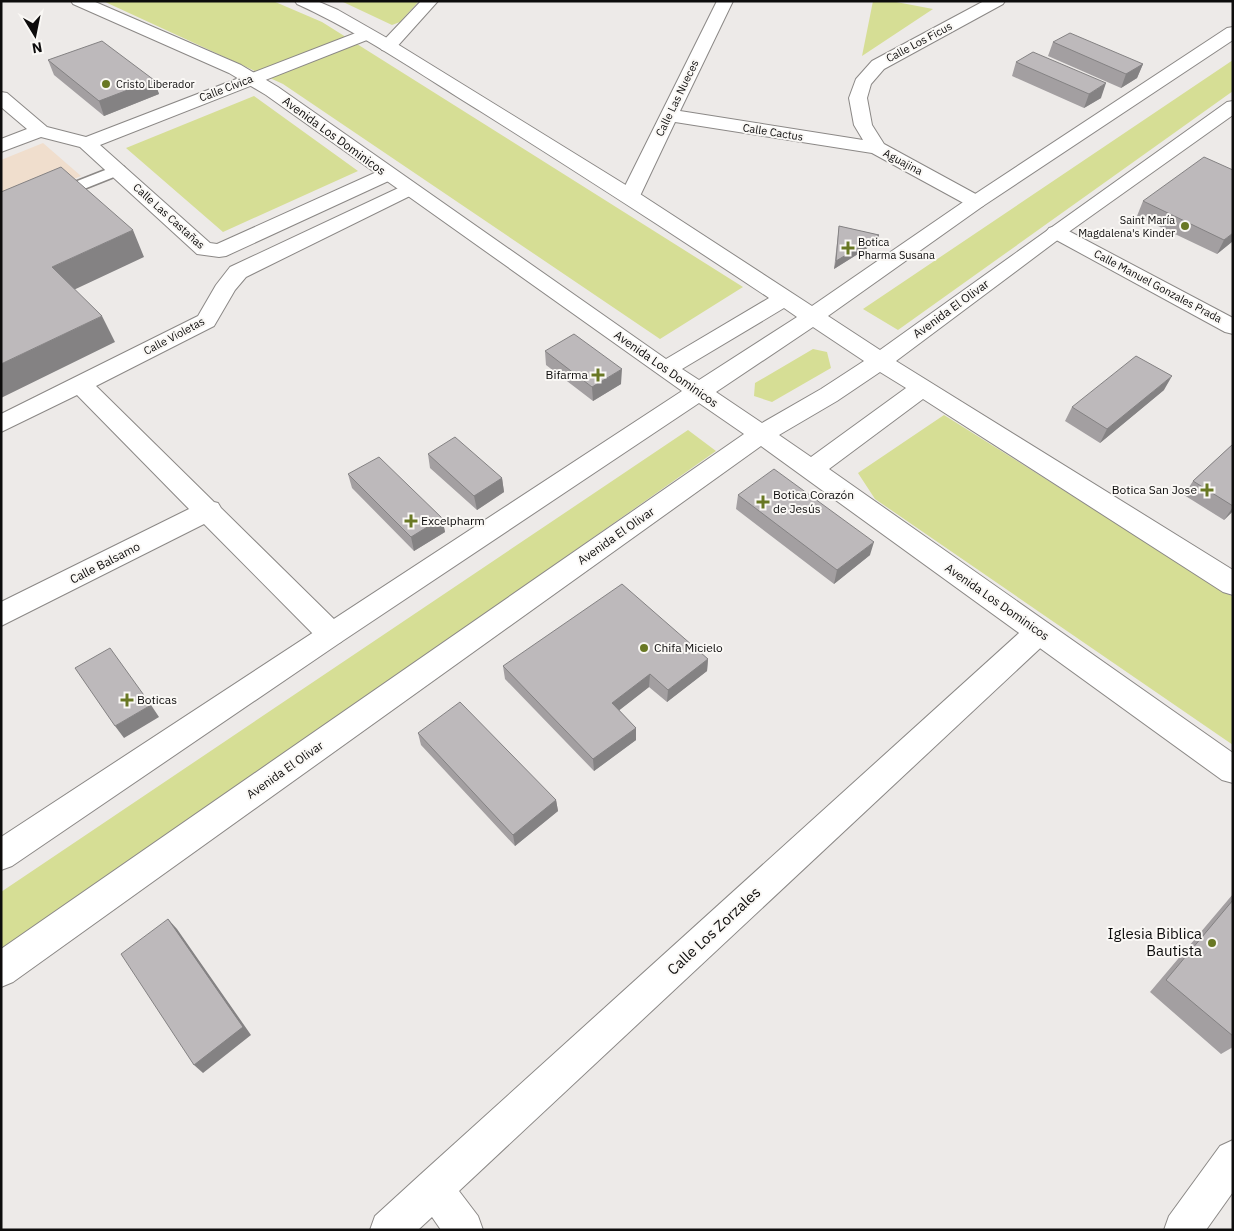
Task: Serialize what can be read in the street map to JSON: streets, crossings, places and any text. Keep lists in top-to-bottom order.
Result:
{
  "streets": {
    "main road": [
      "Calle Los Ficus",
      "Calle Civica",
      "Calle Las Nueces",
      "Calle Cactus",
      "Avenida Los Dominicos",
      "Aguajina",
      "Calle Las Castañas",
      "Calle Manuel Gonzales Prada",
      "Avenida El Olivar",
      "Calle Violetas",
      "Calle Balsamo",
      "Calle Los Zorzales"
    ]
  },
  "crossings": [
    ["Calle Los Ficus", "Aguajina"],
    ["Calle Civica", "Avenida Los Dominicos"],
    ["Calle Civica", "Calle Las Castañas"],
    ["Calle Las Nueces", "Calle Cactus"],
    ["Calle Cactus", "Aguajina"],
    ["Avenida Los Dominicos", "Calle Las Castañas"],
    ["Avenida Los Dominicos", "Avenida El Olivar"],
    ["Avenida Los Dominicos", "Calle Violetas"],
    ["Avenida Los Dominicos", "Calle Los Zorzales"],
    ["Calle Manuel Gonzales Prada", "Avenida El Olivar"]
  ],
  "places": {
    "other": [
      "Cristo Liberador",
      "Saint María Magdalena's Kinder",
      "Chifa Micielo",
      "Iglesia Biblica Bautista"
    ],
    "health": [
      "Botica Pharma Susana",
      "Bifarma",
      "Botica San Jose",
      "Botica Corazón de Jesús",
      "Excelpharm",
      "Boticas"
    ]
  },
  "north": "bottom"
}
